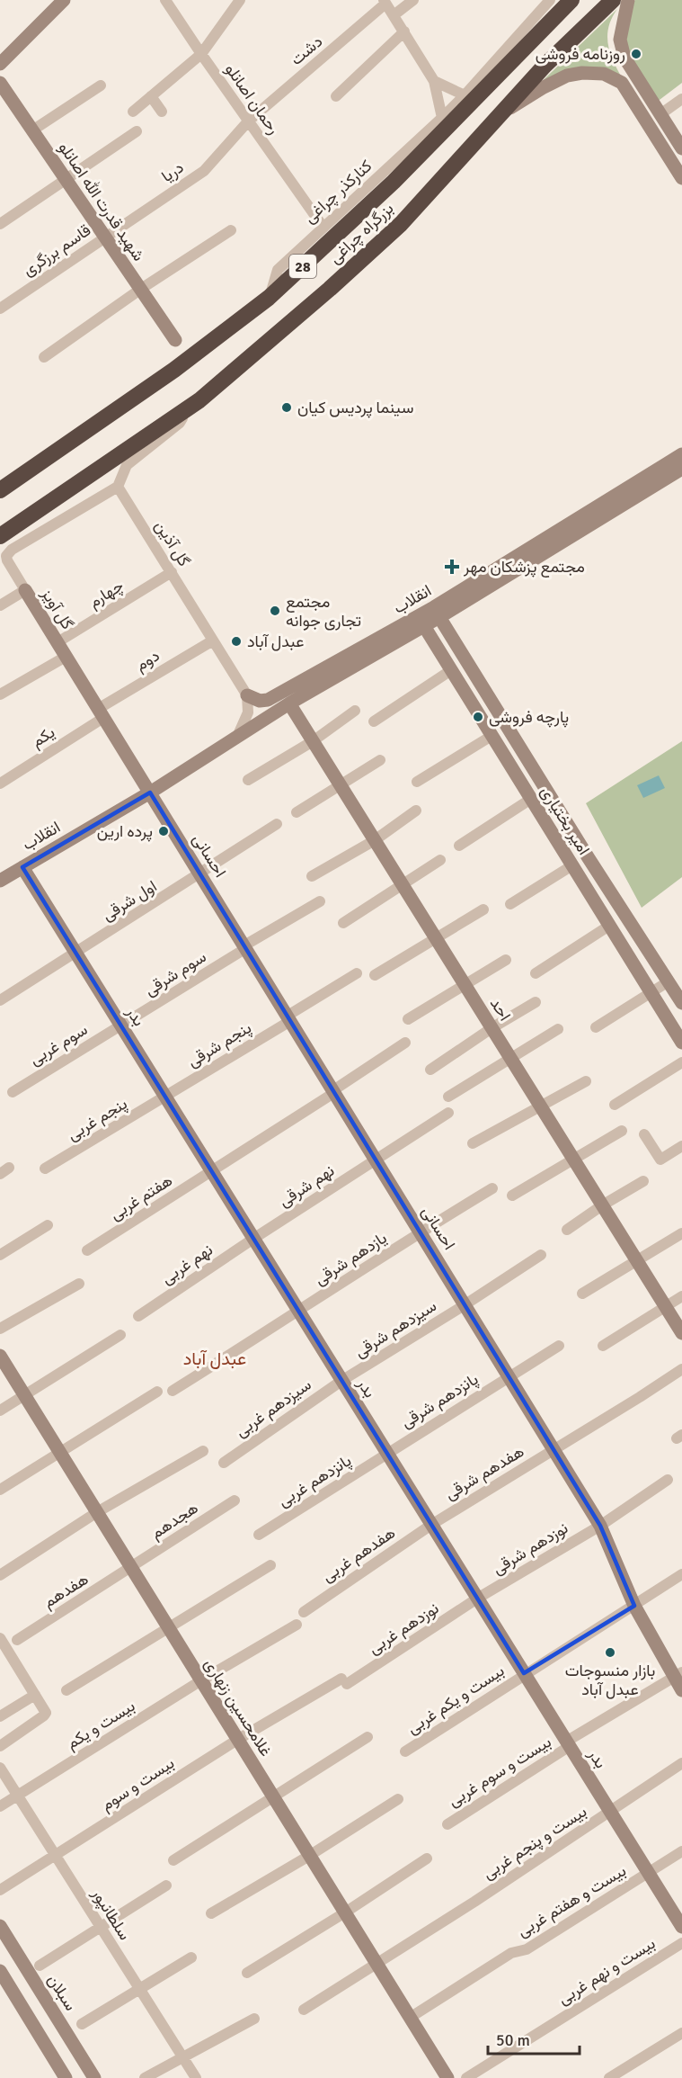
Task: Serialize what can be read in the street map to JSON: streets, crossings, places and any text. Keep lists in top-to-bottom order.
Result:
{
  "streets": {
    "highway": ["بزرگراه چراغی", "28"],
    "street": [
      "دشت",
      "رحمان اصانلو",
      "دریا",
      "کنارکذر چراغی",
      "شهید قدرت الله اصانلو",
      "قاسم برزگری",
      "گل آذین",
      "چهارم",
      "انقلاب",
      "گل آویز",
      "دوم",
      "یکم",
      "امیر بختیاری",
      "احسانی",
      "اول شرقی",
      "سوم شرقی",
      "احد",
      "بدر",
      "سوم غربی",
      "پنجم شرقی",
      "پنجم غربی",
      "نهم شرقی",
      "هفتم غربی",
      "یازدهم شرقی",
      "نهم غربی",
      "سیزدهم شرقی",
      "پانزدهم شرقی",
      "سیزدهم غربی",
      "هفدهم شرقی",
      "پانزدهم غربی",
      "هجدهم",
      "نوزدهم شرقی",
      "هفدهم غربی",
      "هفدهم",
      "نوزدهم غربی",
      "بیست و یکم غربی",
      "غلامحسین زنهاری",
      "بیست و یکم",
      "بیست و سوم غربی",
      "بیست و سوم",
      "بیست و پنجم غربی",
      "بیست و هفتم غربی",
      "سلطانپور",
      "بیست و نهم غربی",
      "سبلان"
    ]
  },
  "crossings": [
    ["دشت", "رحمان اصانلو"],
    ["دشت", "دریا"],
    ["رحمان اصانلو", "دریا"],
    ["رحمان اصانلو", "کنارکذر چراغی"],
    ["دریا", "شهید قدرت الله اصانلو"],
    ["دریا", "قاسم برزگری"],
    ["کنارکذر چراغی", "بزرگراه چراغی"],
    ["شهید قدرت الله اصانلو", "قاسم برزگری"],
    ["گل آذین", "چهارم"],
    ["گل آذین", "انقلاب"],
    ["گل آذین", "گل آویز"],
    ["گل آذین", "دوم"],
    ["چهارم", "گل آویز"],
    ["انقلاب", "گل آویز"],
    ["انقلاب", "امیر بختیاری"],
    ["انقلاب", "احسانی"],
    ["انقلاب", "احد"],
    ["انقلاب", "بدر"],
    ["گل آویز", "دوم"],
    ["گل آویز", "یکم"],
    ["گل آویز", "احسانی"],
    ["دوم", "یکم"],
    ["احسانی", "اول شرقی"],
    ["احسانی", "سوم شرقی"],
    ["احسانی", "پنجم شرقی"],
    ["احسانی", "نهم شرقی"],
    ["احسانی", "هفتم غربی"],
    ["احسانی", "یازدهم شرقی"],
    ["احسانی", "سیزدهم شرقی"],
    ["احسانی", "پانزدهم شرقی"],
    ["احسانی", "هفدهم شرقی"],
    ["احسانی", "نوزدهم شرقی"],
    ["احسانی", "بیست و یکم غربی"],
    ["احسانی", "بیست و سوم غربی"],
    ["اول شرقی", "بدر"],
    ["سوم شرقی", "بدر"],
    ["سوم شرقی", "سوم غربی"],
    ["بدر", "سوم غربی"],
    ["بدر", "پنجم شرقی"],
    ["بدر", "پنجم غربی"],
    ["بدر", "نهم شرقی"],
    ["بدر", "هفتم غربی"],
    ["بدر", "یازدهم شرقی"],
    ["بدر", "نهم غربی"],
    ["بدر", "سیزدهم شرقی"],
    ["بدر", "پانزدهم شرقی"],
    ["بدر", "سیزدهم غربی"],
    ["بدر", "هفدهم شرقی"],
    ["بدر", "پانزدهم غربی"],
    ["بدر", "نوزدهم شرقی"],
    ["بدر", "هفدهم غربی"],
    ["بدر", "نوزدهم غربی"],
    ["بدر", "بیست و یکم غربی"],
    ["بدر", "بیست و سوم غربی"],
    ["بدر", "بیست و پنجم غربی"],
    ["بدر", "بیست و هفتم غربی"],
    ["پنجم شرقی", "پنجم غربی"],
    ["نهم شرقی", "نهم غربی"],
    ["سیزدهم شرقی", "سیزدهم غربی"],
    ["پانزدهم شرقی", "پانزدهم غربی"],
    ["هفدهم شرقی", "هفدهم غربی"],
    ["هجدهم", "هفدهم"],
    ["هجدهم", "غلامحسین زنهاری"],
    ["نوزدهم شرقی", "نوزدهم غربی"],
    ["هفدهم", "غلامحسین زنهاری"],
    ["نوزدهم غربی", "غلامحسین زنهاری"],
    ["نوزدهم غربی", "بیست و سوم"],
    ["غلامحسین زنهاری", "بیست و یکم"],
    ["غلامحسین زنهاری", "بیست و سوم"],
    ["غلامحسین زنهاری", "بیست و پنجم غربی"],
    ["غلامحسین زنهاری", "بیست و هفتم غربی"],
    ["بیست و یکم", "سلطانپور"],
    ["بیست و سوم", "سلطانپور"]
  ],
  "districts": ["عبدل آباد"],
  "places": {
    "other": [
      "روزنامه فروشی",
      "سینما پردیس کیان",
      "مجتمع تجاری جوانه",
      "عبدل آباد",
      "پارچه فروشی",
      "پرده ارین",
      "بازار منسوجات عبدل آباد"
    ],
    "health": ["مجتمع پزشکان مهر"]
  },
  "scale_bar": "50 m"
}
